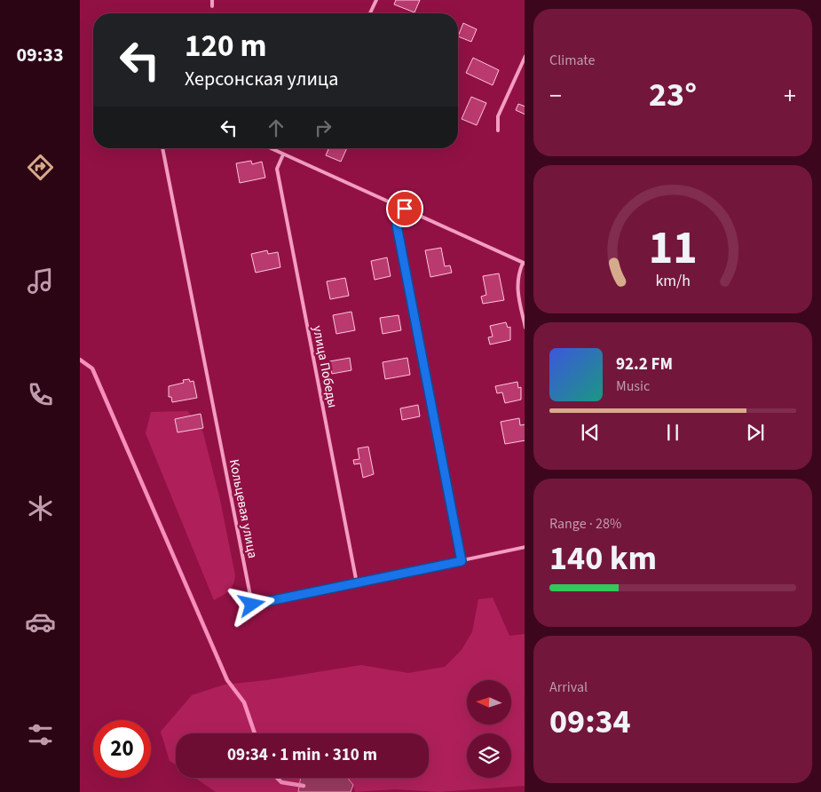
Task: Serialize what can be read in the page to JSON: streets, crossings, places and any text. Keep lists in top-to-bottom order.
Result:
{
  "streets": {
    "lane": ["улица Победы", "Кольцевая улица"]
  },
  "crossings": [
    ["улица Победы", "Кольцевая улица"]
  ],
  "north": "left",
  "page": {
    "tabs": "09:33",
    "tile": [
      "Climate",
      ["Range · 28%", "140 km"],
      ["Arrival", "09:34"]
    ],
    "turn": ["120 m", "Херсонская улица"],
    "heat": ["−", "23°", "+"],
    "song": ["92.2 FM", "Music"],
    "limit": "20",
    "trip": "09:34 · 1 min · 310 m",
    "gauge": ["11", "km/h"]
  }
}
